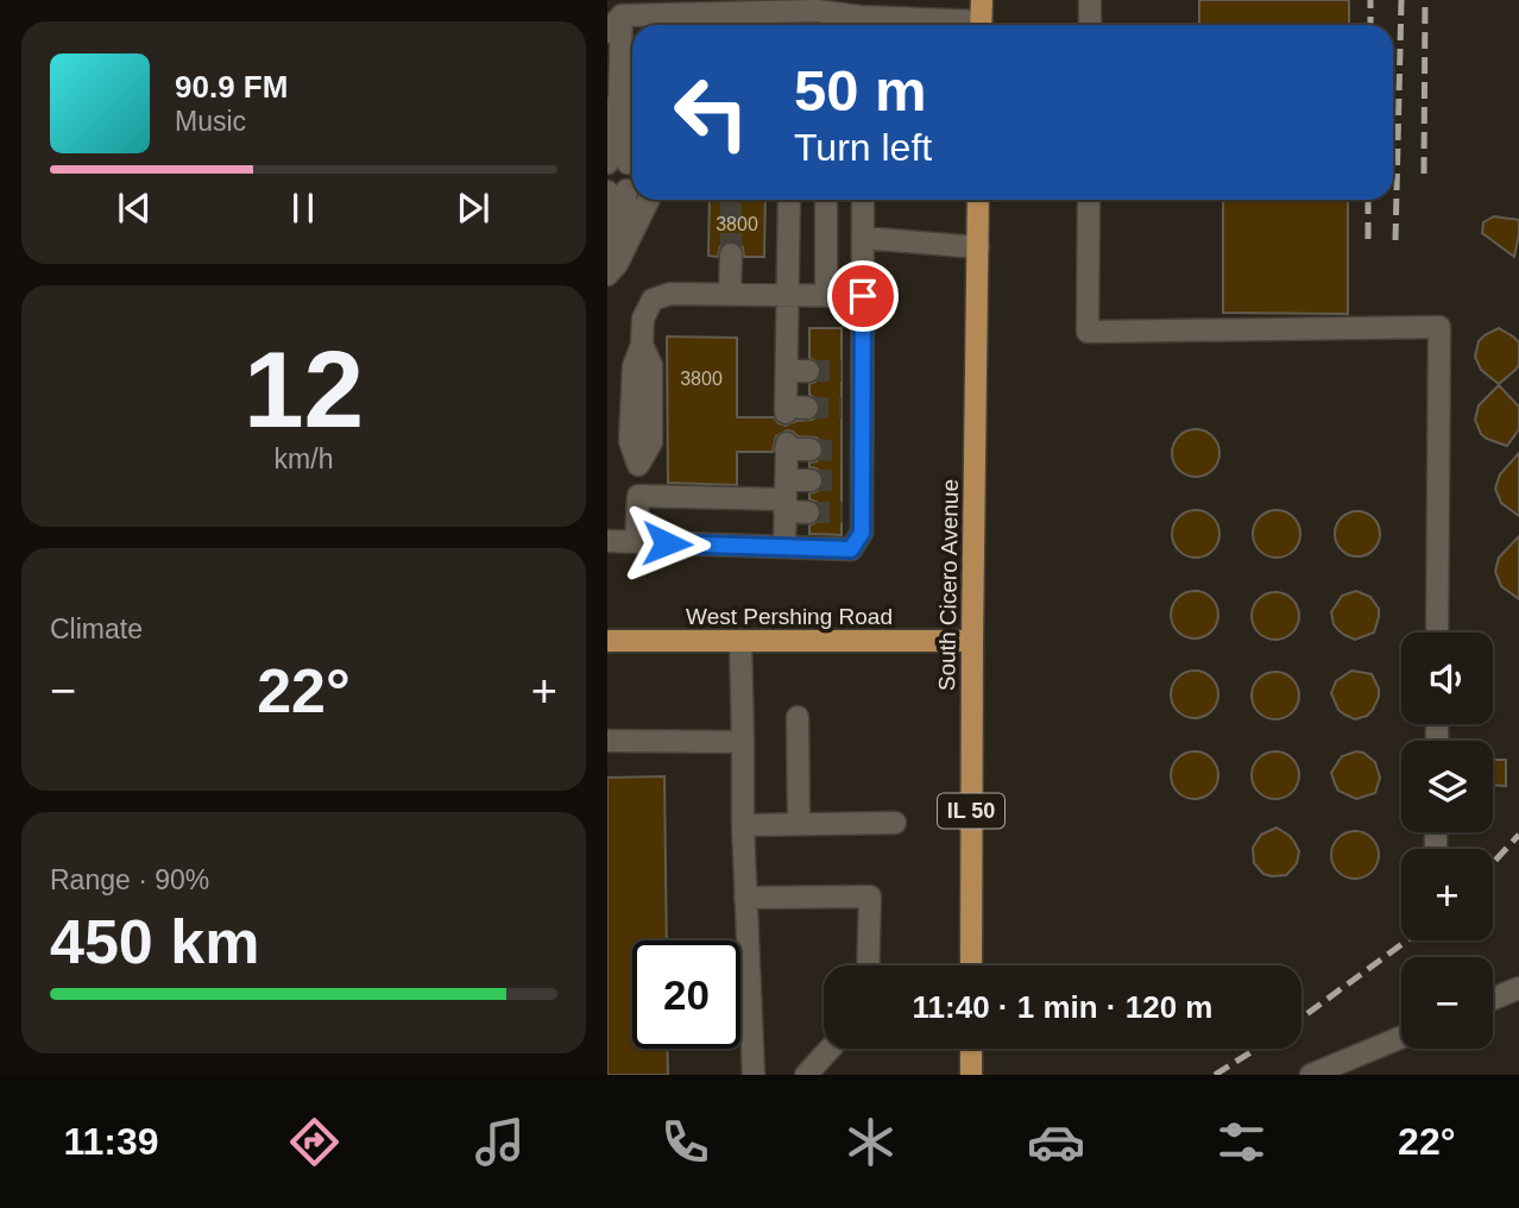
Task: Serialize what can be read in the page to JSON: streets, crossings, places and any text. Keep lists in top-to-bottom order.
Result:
{
  "streets": {
    "main road": ["South Cicero Avenue", "West Pershing Road", "IL 50"]
  },
  "crossings": [
    ["South Cicero Avenue", "West Pershing Road"]
  ],
  "house_numbers": ["3800", "3800"],
  "page": {
    "turn": ["50 m", "Turn left"],
    "song": ["90.9 FM", "Music"],
    "tile": [
      ["12", "km/h"],
      "Climate",
      ["Range · 90%", "450 km"]
    ],
    "map_buttons": ["+", "−"],
    "heat": ["−", "22°", "+"],
    "limit": "20",
    "trip": "11:40 · 1 min · 120 m",
    "tabs": ["11:39", "22°"]
  }
}
